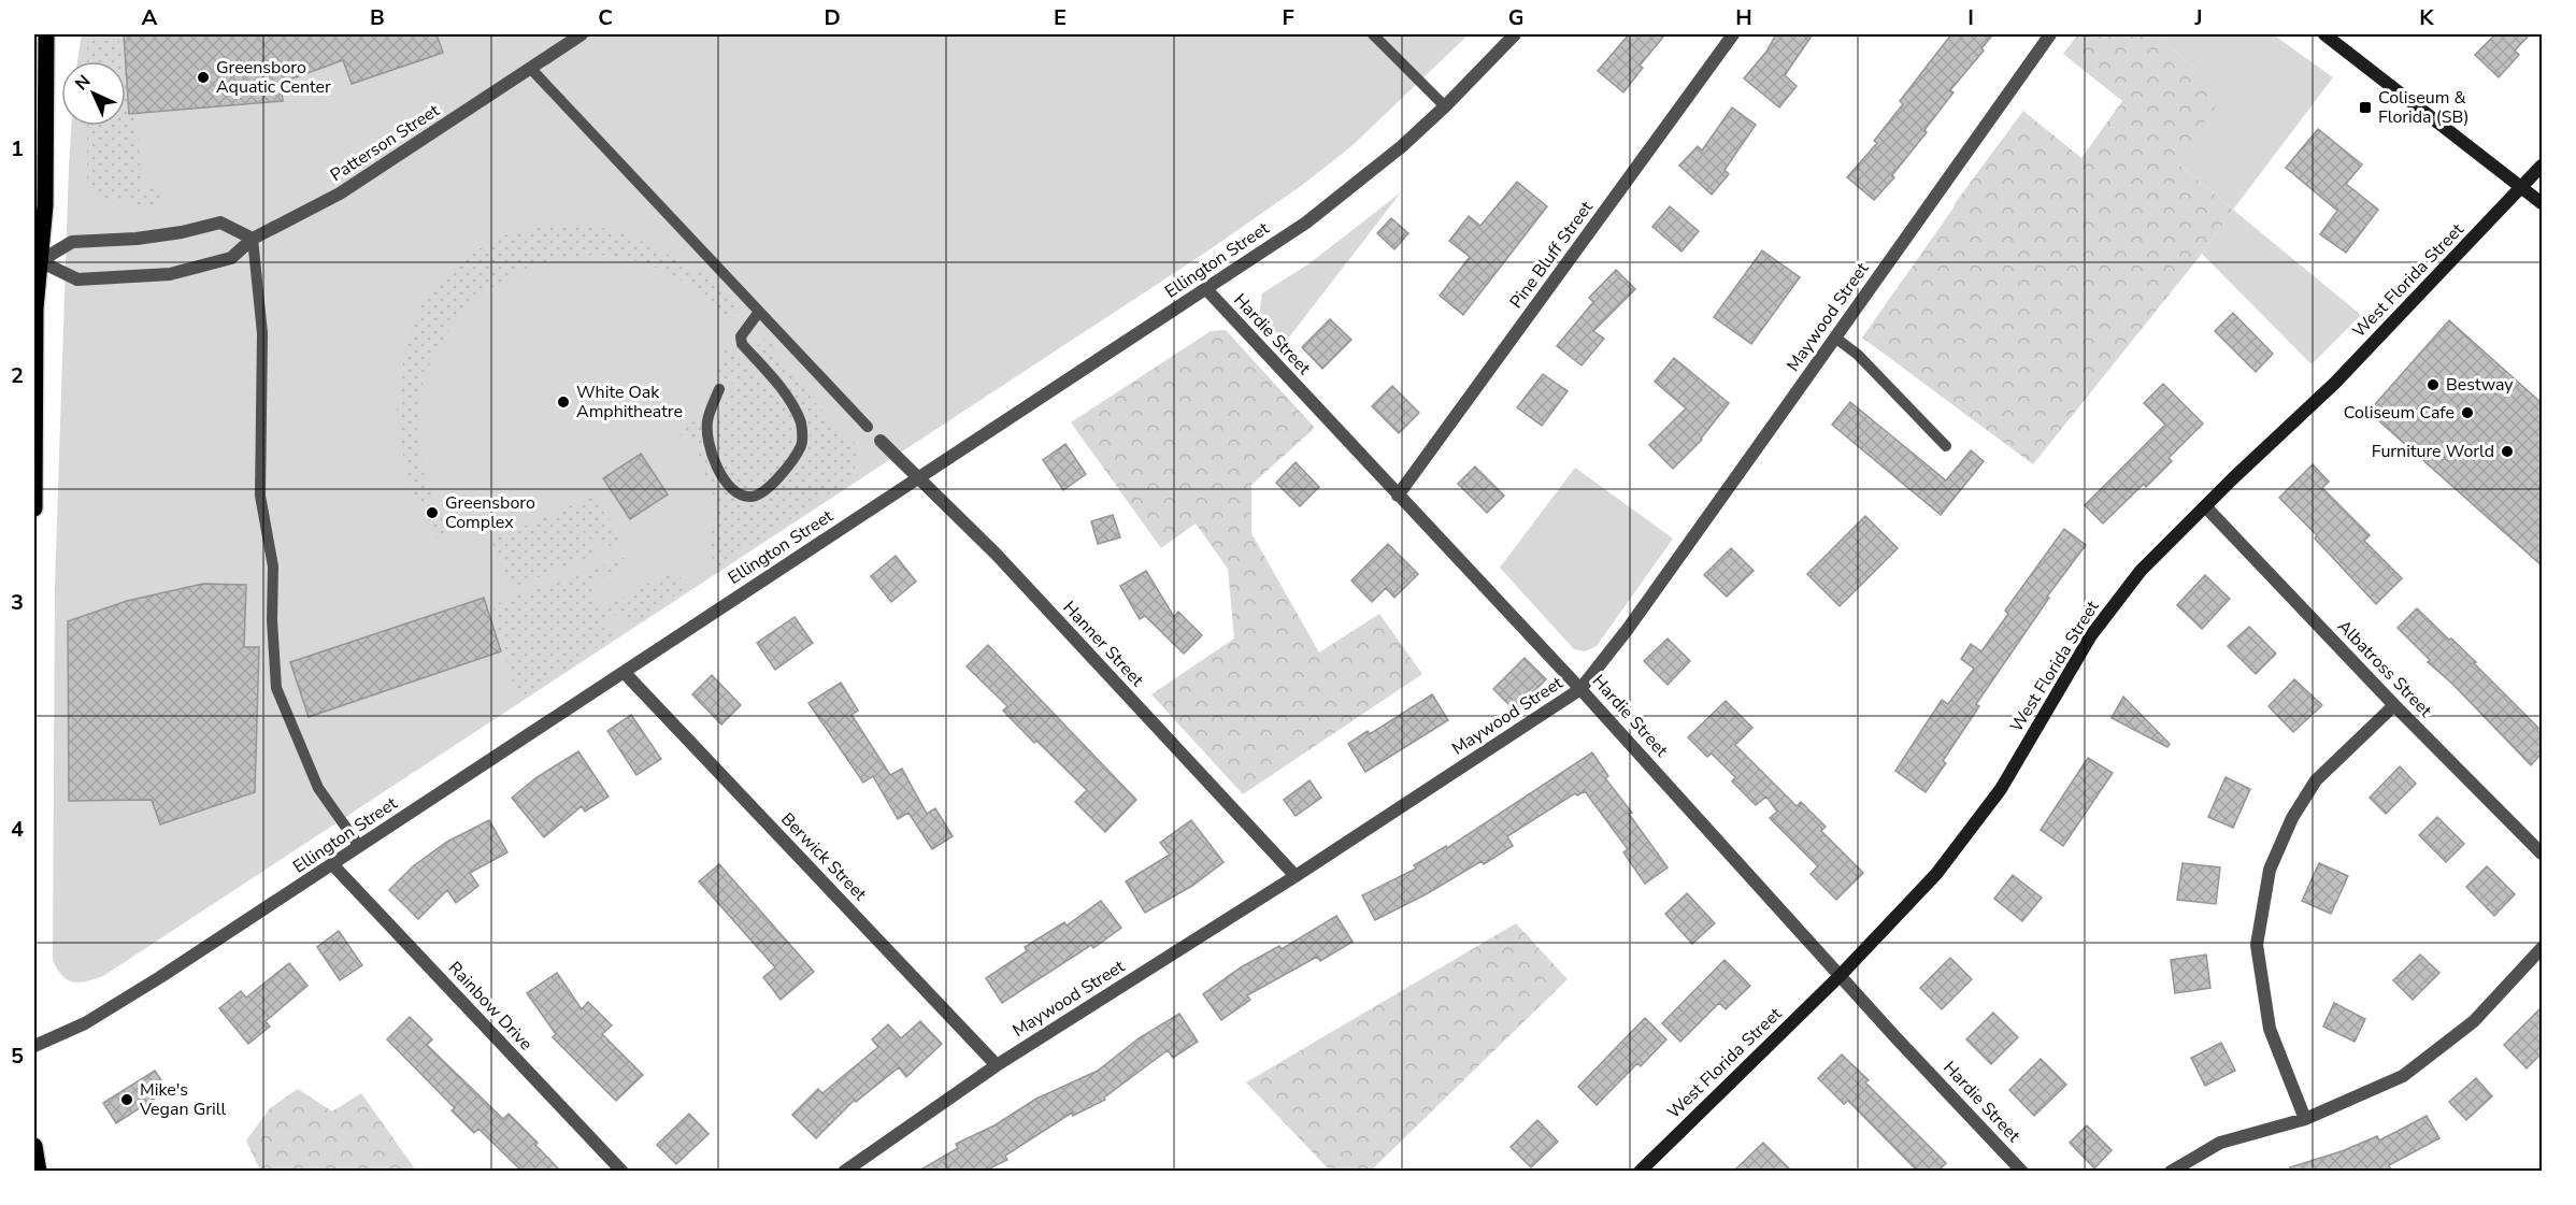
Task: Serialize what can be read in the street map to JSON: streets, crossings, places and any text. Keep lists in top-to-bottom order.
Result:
{
  "streets": {
    "main road": ["West Florida Street"],
    "street": [
      "Patterson Street",
      "Pine Bluff Street",
      "Ellington Street",
      "Maywood Street",
      "Hardie Street",
      "Hanner Street",
      "Albatross Street",
      "Berwick Street",
      "Rainbow Drive"
    ]
  },
  "crossings": [
    ["Pine Bluff Street", "Hardie Street"],
    ["Ellington Street", "Hardie Street"],
    ["Ellington Street", "Hanner Street"],
    ["Ellington Street", "Berwick Street"],
    ["Ellington Street", "Rainbow Drive"],
    ["West Florida Street", "Hardie Street"],
    ["West Florida Street", "Albatross Street"],
    ["Maywood Street", "Hardie Street"],
    ["Maywood Street", "Hanner Street"],
    ["Maywood Street", "Berwick Street"]
  ],
  "places": {
    "other": [
      "Greensboro Aquatic Center",
      "Bestway",
      "White Oak Amphitheatre",
      "Coliseum Cafe",
      "Furniture World",
      "Greensboro Complex",
      "Mike's Vegan Grill"
    ],
    "transit": ["Coliseum & Florida (SB)"]
  },
  "north": "top left",
  "grid": {
    "columns": [
      "A",
      "B",
      "C",
      "D",
      "E",
      "F",
      "G",
      "H",
      "I",
      "J",
      "K"
    ],
    "rows": [
      "1",
      "2",
      "3",
      "4",
      "5"
    ]
  }
}
